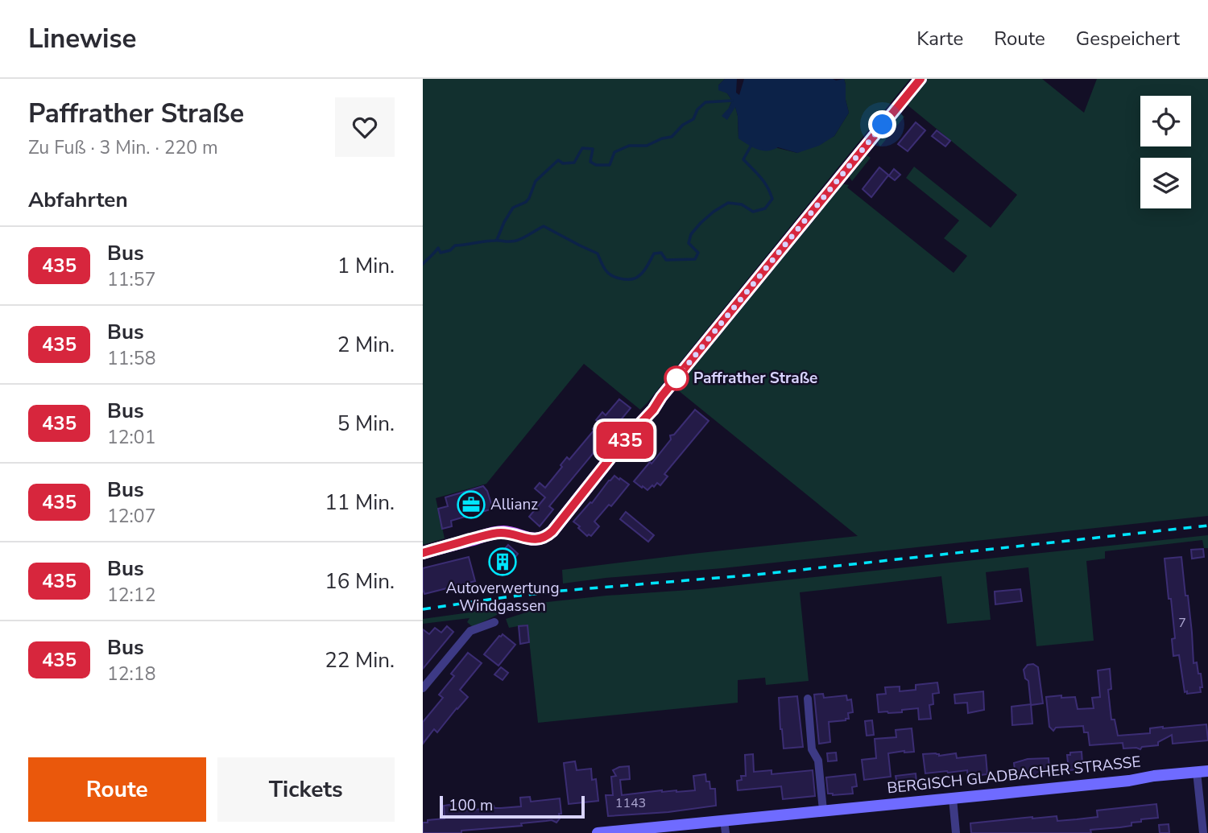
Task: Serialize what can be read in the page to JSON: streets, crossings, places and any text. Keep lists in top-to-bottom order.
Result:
{
  "streets": {
    "main road": ["BERGISCH GLADBACHER STRASSE"]
  },
  "places": {
    "other": ["Paffrather Straße"],
    "office": ["Allianz"],
    "building": ["Autoverwertung Windgassen"]
  },
  "lines": ["bus line 435"],
  "house_numbers": ["7", "1143"],
  "scale_bar": "100 m",
  "page": {
    "header": "Linewise",
    "nav": ["Karte", "Route", "Gespeichert"],
    "heading": [
      ["Paffrather Straße", "Zu Fuß · 3 Min. · 220 m"],
      "Abfahrten"
    ],
    "on_map": "435",
    "list": [
      {
        "mark": "435",
        "name": "Bus",
        "note": "11:57",
        "value": "1 Min."
      },
      {
        "mark": "435",
        "name": "Bus",
        "note": "11:58",
        "value": "2 Min."
      },
      {
        "mark": "435",
        "name": "Bus",
        "note": "12:01",
        "value": "5 Min."
      },
      {
        "mark": "435",
        "name": "Bus",
        "note": "12:07",
        "value": "11 Min."
      },
      {
        "mark": "435",
        "name": "Bus",
        "note": "12:12",
        "value": "16 Min."
      },
      {
        "mark": "435",
        "name": "Bus",
        "note": "12:18",
        "value": "22 Min."
      }
    ],
    "buttons": ["Route", "Tickets"],
    "scale": "100 m"
  }
}
